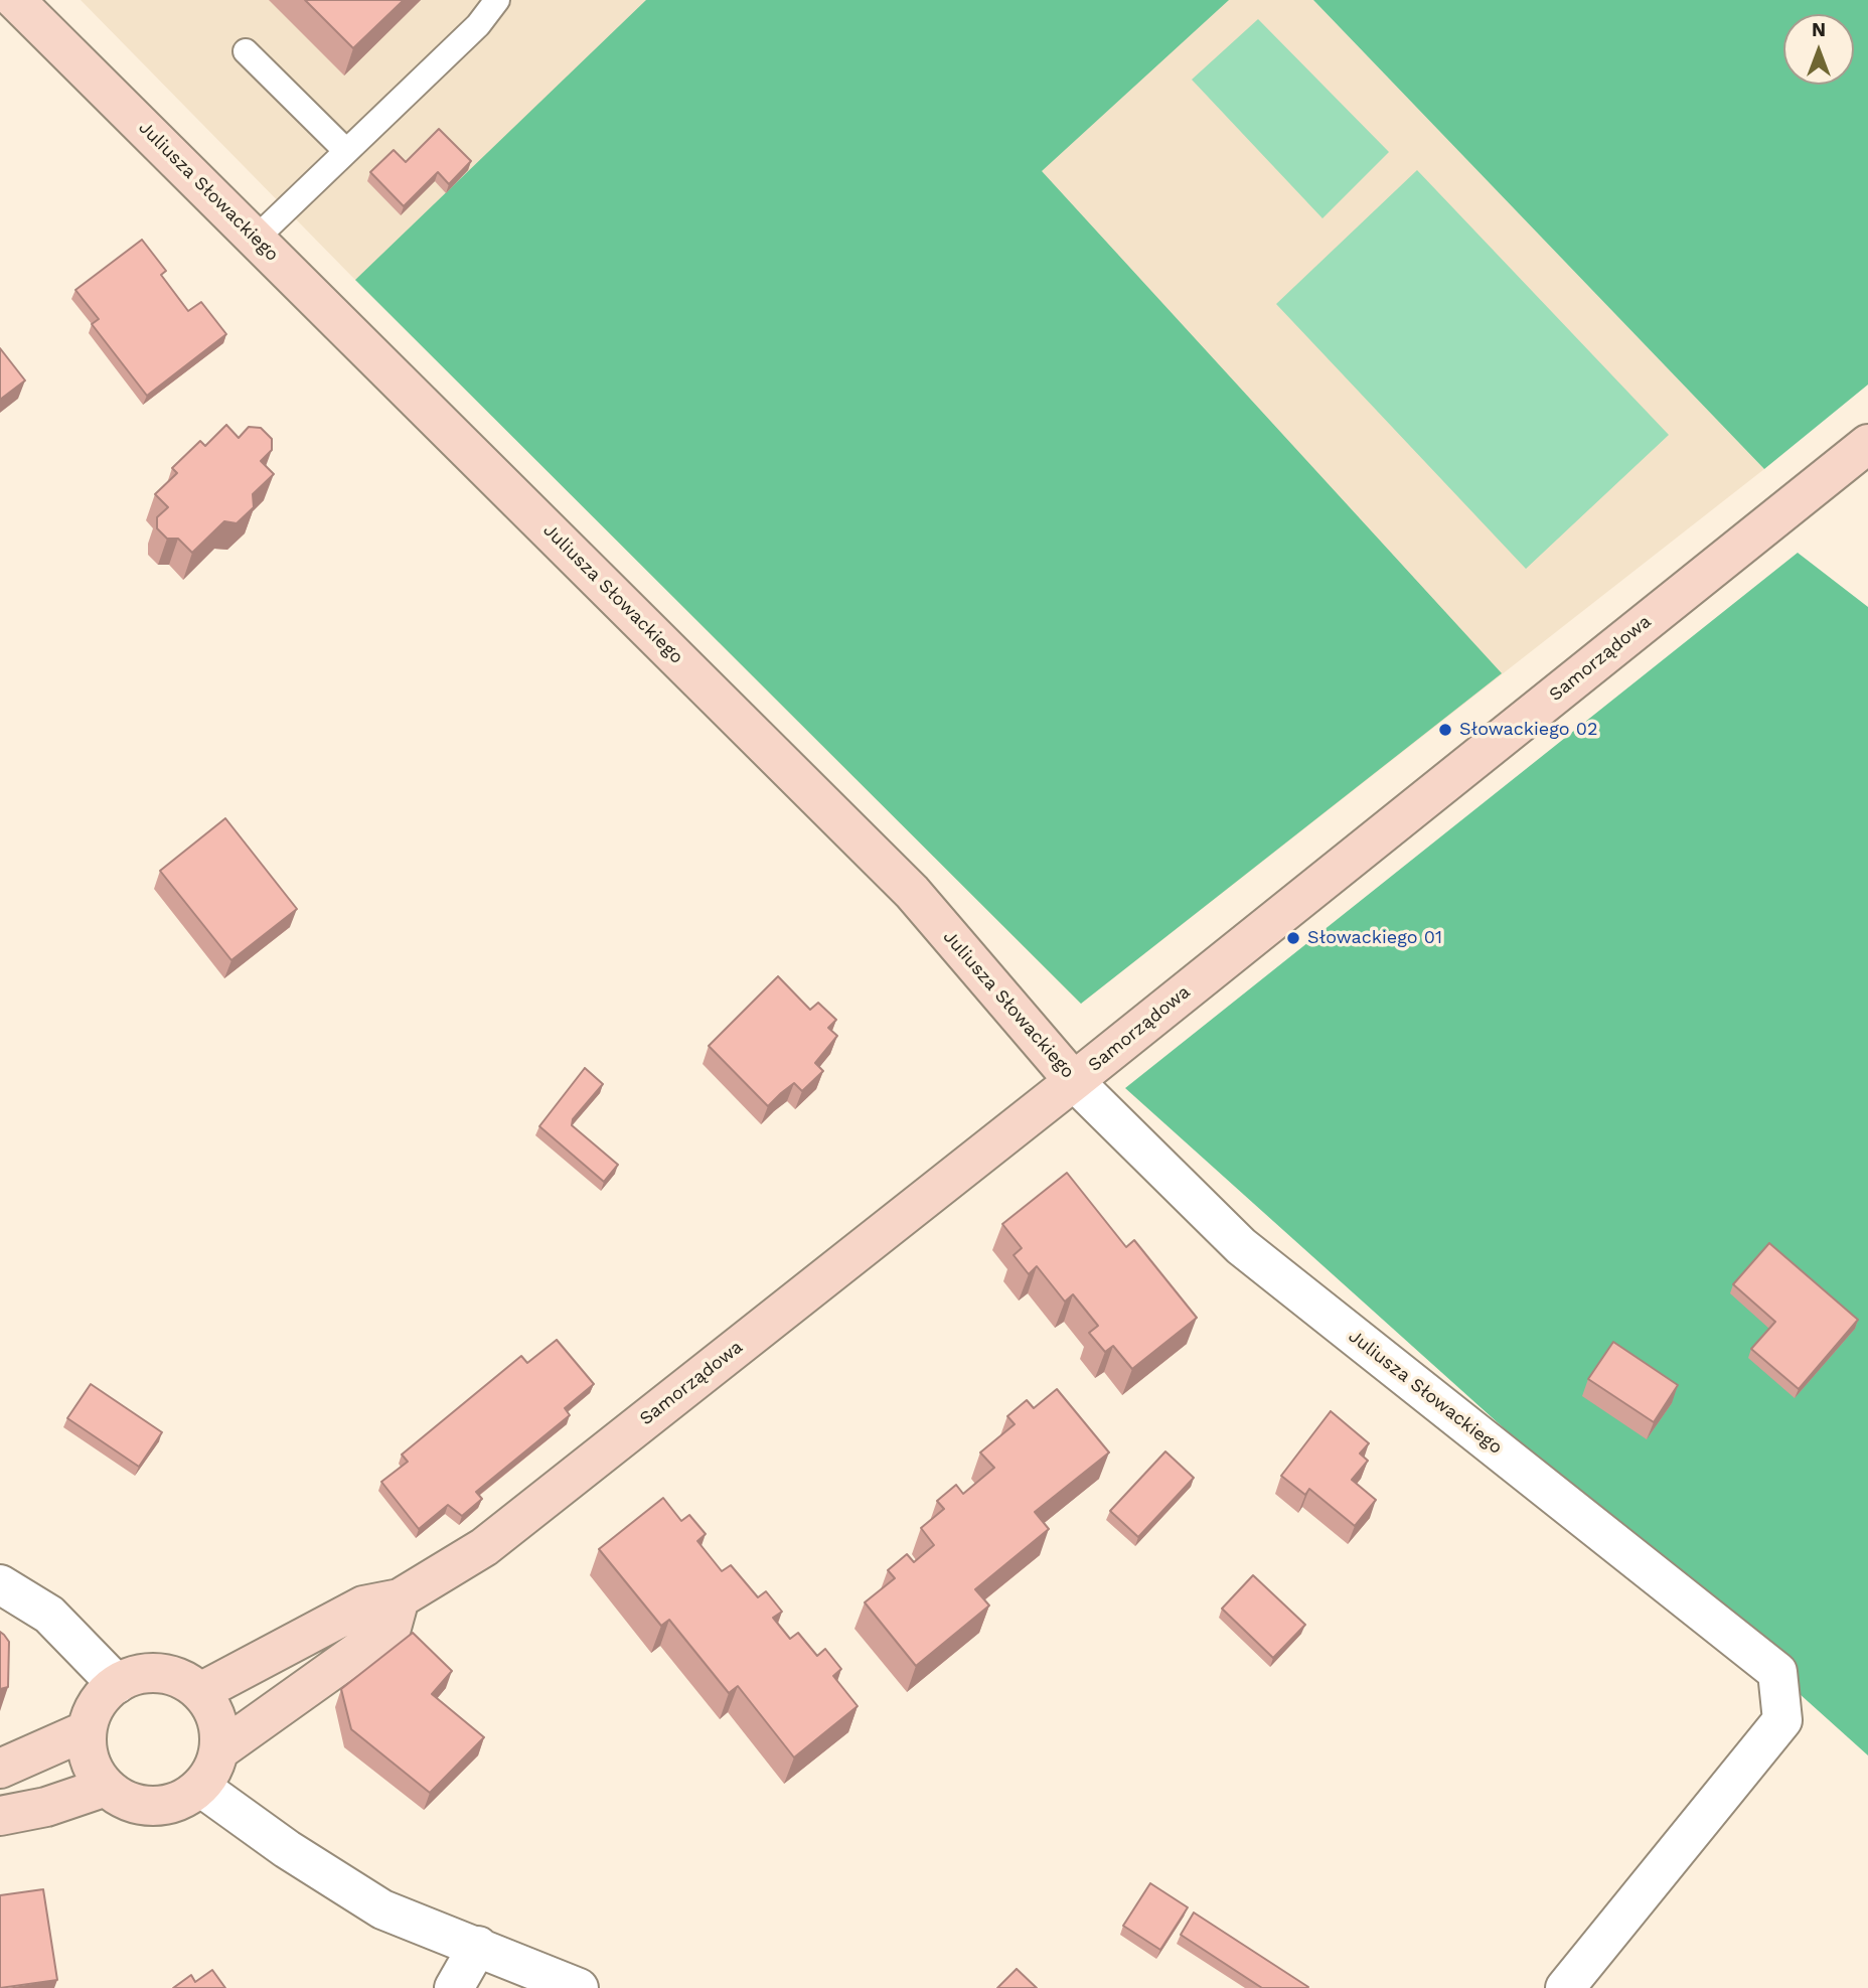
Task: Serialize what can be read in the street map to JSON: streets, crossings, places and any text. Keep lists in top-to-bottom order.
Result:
{
  "streets": {
    "street": ["Juliusza Słowackiego", "Samorządowa"]
  },
  "crossings": [
    ["Juliusza Słowackiego", "Samorządowa"]
  ],
  "places": ["Słowackiego 02", "Słowackiego 01"],
  "north": "top"
}
